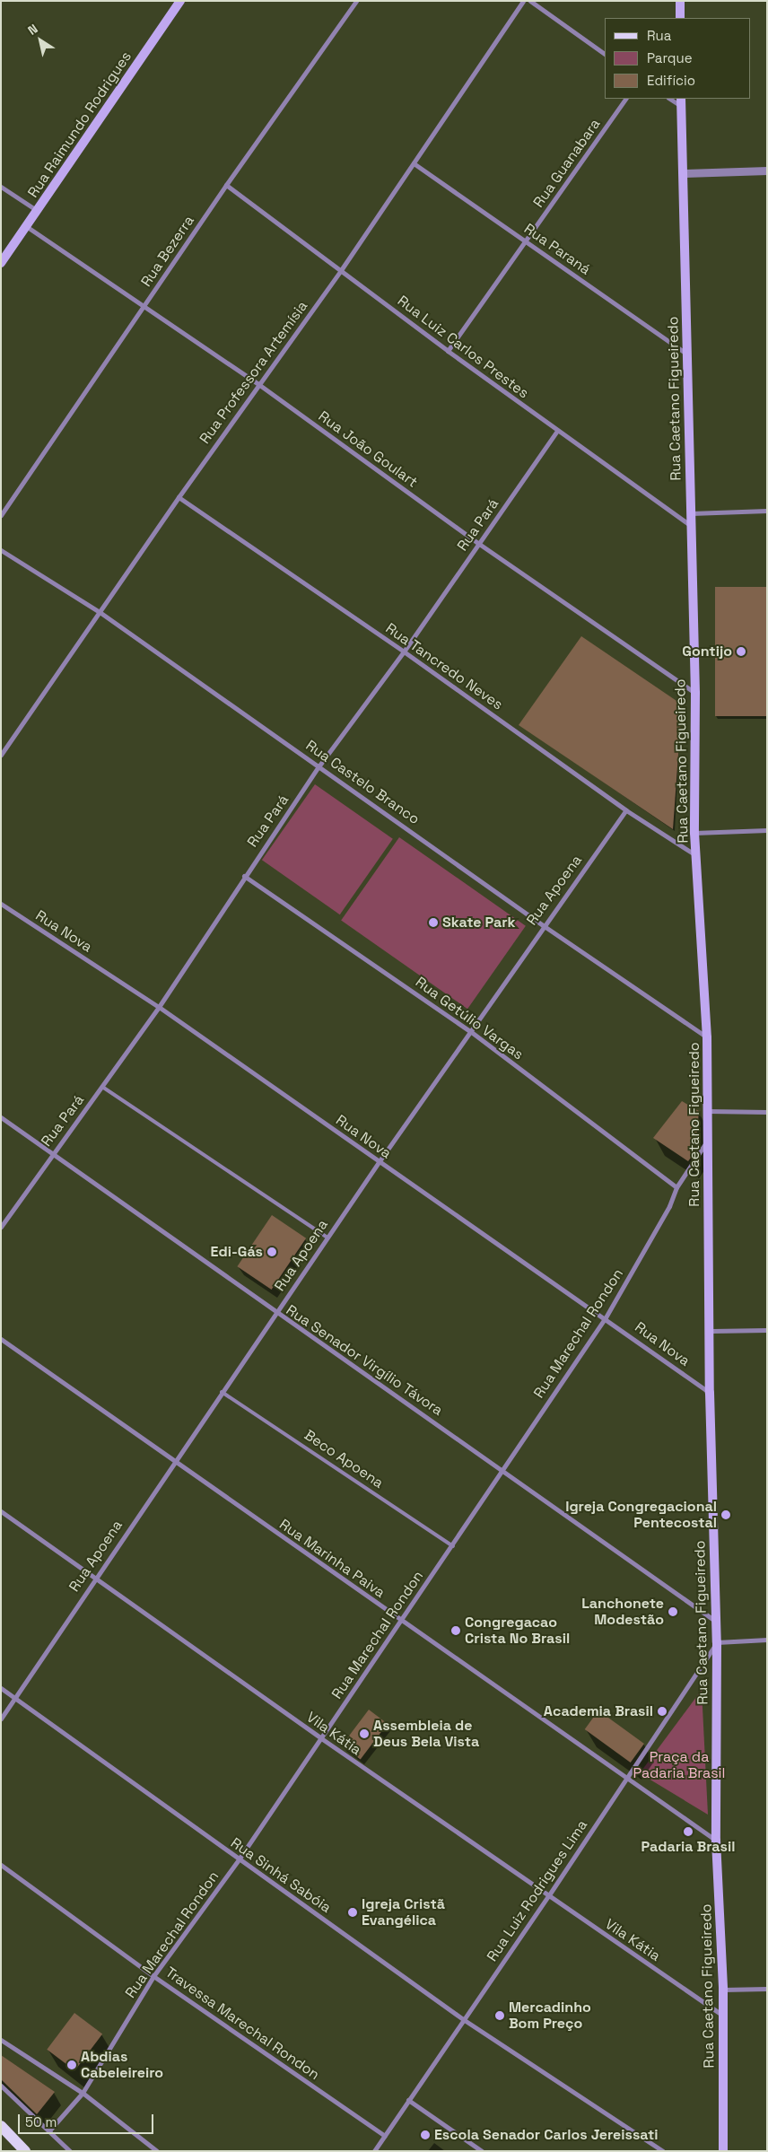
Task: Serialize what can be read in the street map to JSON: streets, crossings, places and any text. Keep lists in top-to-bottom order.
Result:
{
  "streets": {
    "main road": ["Rua Raimundo Rodrigues", "Rua Caetano Figueiredo"],
    "street": [
      "Rua Guanabara",
      "Rua Paraná",
      "Rua Bezerra",
      "Rua Luiz Carlos Prestes",
      "Rua Professora Artemísia",
      "Rua João Goulart",
      "Rua Pará",
      "Rua Tancredo Neves",
      "Rua Castelo Branco",
      "Rua Apoena",
      "Rua Nova",
      "Rua Getúlio Vargas",
      "Rua Marechal Rondon",
      "Rua Senador Virgílio Távora",
      "Rua Marinha Paiva",
      "Vila Kátia",
      "Rua Sinhá Sabóia",
      "Rua Luiz Rodrigues Lima",
      "Travessa Marechal Rondon"
    ],
    "lane": ["Beco Apoena"]
  },
  "crossings": [
    ["Rua Raimundo Rodrigues", "Rua João Goulart"],
    ["Rua Guanabara", "Rua Paraná"],
    ["Rua Guanabara", "Rua Luiz Carlos Prestes"],
    ["Rua Paraná", "Rua Professora Artemísia"],
    ["Rua Paraná", "Rua Caetano Figueiredo"],
    ["Rua Bezerra", "Rua Luiz Carlos Prestes"],
    ["Rua Bezerra", "Rua João Goulart"],
    ["Rua Luiz Carlos Prestes", "Rua Professora Artemísia"],
    ["Rua Luiz Carlos Prestes", "Rua Caetano Figueiredo"],
    ["Rua Luiz Carlos Prestes", "Rua Pará"],
    ["Rua Professora Artemísia", "Rua João Goulart"],
    ["Rua Professora Artemísia", "Rua Tancredo Neves"],
    ["Rua Professora Artemísia", "Rua Castelo Branco"],
    ["Rua Caetano Figueiredo", "Rua João Goulart"],
    ["Rua Caetano Figueiredo", "Rua Tancredo Neves"],
    ["Rua Caetano Figueiredo", "Rua Castelo Branco"],
    ["Rua Caetano Figueiredo", "Rua Nova"],
    ["Rua Caetano Figueiredo", "Rua Marechal Rondon"],
    ["Rua Caetano Figueiredo", "Rua Senador Virgílio Távora"],
    ["Rua Caetano Figueiredo", "Rua Marinha Paiva"],
    ["Rua Caetano Figueiredo", "Vila Kátia"],
    ["Rua Caetano Figueiredo", "Rua Luiz Rodrigues Lima"],
    ["Rua João Goulart", "Rua Pará"],
    ["Rua Pará", "Rua Tancredo Neves"],
    ["Rua Pará", "Rua Castelo Branco"],
    ["Rua Pará", "Rua Nova"],
    ["Rua Pará", "Rua Getúlio Vargas"],
    ["Rua Pará", "Rua Senador Virgílio Távora"],
    ["Rua Tancredo Neves", "Rua Apoena"],
    ["Rua Castelo Branco", "Rua Apoena"],
    ["Rua Apoena", "Rua Nova"],
    ["Rua Apoena", "Rua Getúlio Vargas"],
    ["Rua Apoena", "Rua Senador Virgílio Távora"],
    ["Rua Apoena", "Beco Apoena"],
    ["Rua Apoena", "Rua Marinha Paiva"],
    ["Rua Apoena", "Vila Kátia"],
    ["Rua Apoena", "Rua Sinhá Sabóia"],
    ["Rua Nova", "Rua Marechal Rondon"],
    ["Rua Getúlio Vargas", "Rua Marechal Rondon"],
    ["Rua Marechal Rondon", "Rua Senador Virgílio Távora"],
    ["Rua Marechal Rondon", "Beco Apoena"],
    ["Rua Marechal Rondon", "Rua Marinha Paiva"],
    ["Rua Marechal Rondon", "Vila Kátia"],
    ["Rua Marechal Rondon", "Rua Sinhá Sabóia"],
    ["Rua Marechal Rondon", "Travessa Marechal Rondon"],
    ["Rua Marinha Paiva", "Rua Luiz Rodrigues Lima"],
    ["Vila Kátia", "Rua Luiz Rodrigues Lima"],
    ["Rua Sinhá Sabóia", "Rua Luiz Rodrigues Lima"],
    ["Rua Luiz Rodrigues Lima", "Travessa Marechal Rondon"]
  ],
  "parks": ["Praça da Padaria Brasil"],
  "places": [
    "Gontijo",
    "Skate Park",
    "Edi-Gás",
    "Igreja Congregacional Pentecostal",
    "Lanchonete Modestão",
    "Congregacao Crista No Brasil",
    "Academia Brasil",
    "Assembleia de Deus Bela Vista",
    "Padaria Brasil",
    "Igreja Cristã Evangélica",
    "Mercadinho Bom Preço",
    "Abdias Cabeleireiro",
    "Escola Senador Carlos Jereissati"
  ],
  "legend": ["Rua", "Parque", "Edifício"],
  "scale_bar": "50 m",
  "north": "top left"
}
